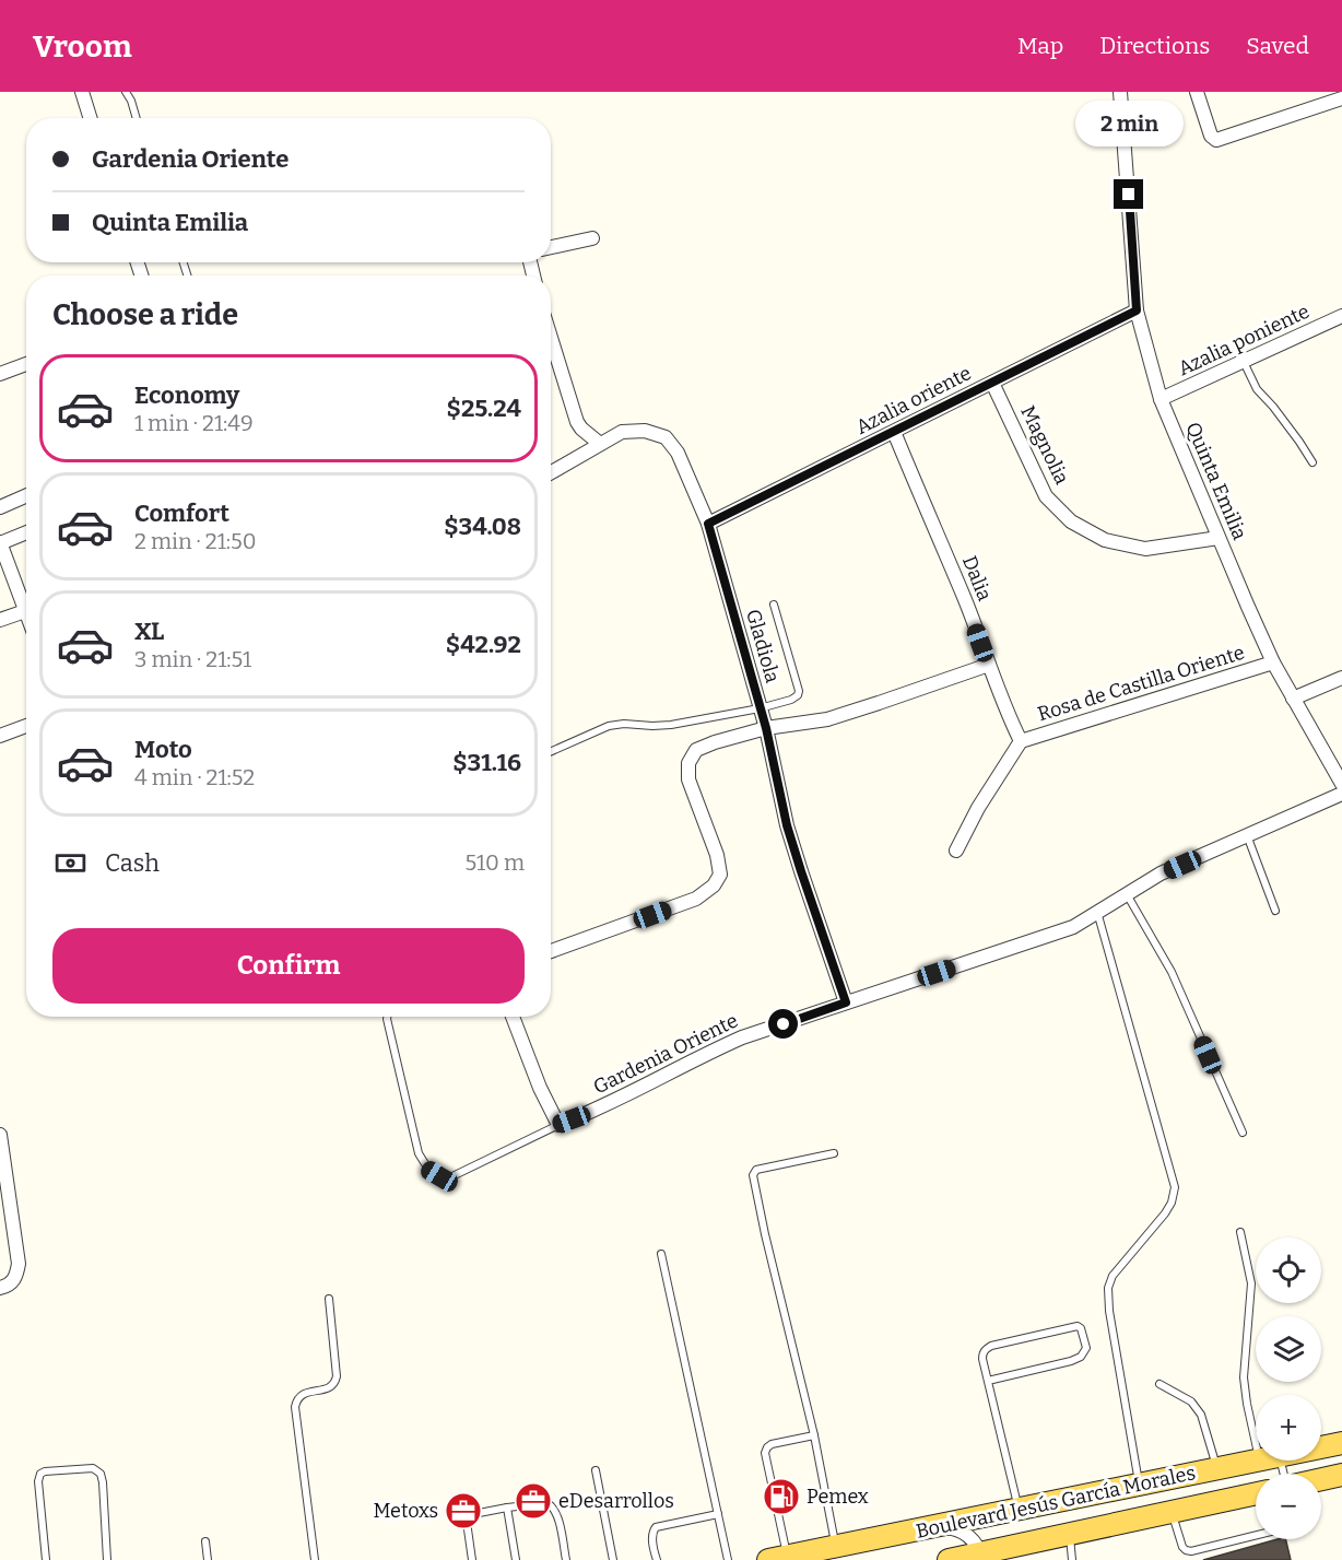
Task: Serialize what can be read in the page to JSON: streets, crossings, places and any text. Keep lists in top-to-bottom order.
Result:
{
  "streets": {
    "main road": ["Boulevard Jesús García Morales"],
    "street": [
      "Azalia poniente",
      "Azalia oriente",
      "Magnolia",
      "Quinta Emilia",
      "Dalia",
      "Gladiola",
      "Rosa de Castilla Oriente",
      "Gardenia Oriente"
    ]
  },
  "crossings": [
    ["Azalia poniente", "Quinta Emilia"],
    ["Azalia oriente", "Magnolia"],
    ["Azalia oriente", "Quinta Emilia"],
    ["Azalia oriente", "Dalia"],
    ["Azalia oriente", "Gladiola"],
    ["Magnolia", "Quinta Emilia"],
    ["Quinta Emilia", "Rosa de Castilla Oriente"],
    ["Dalia", "Rosa de Castilla Oriente"],
    ["Gladiola", "Gardenia Oriente"]
  ],
  "places": {
    "fuel station": ["Pemex"],
    "office": ["eDesarrollos", "Metoxs"]
  },
  "page": {
    "header": "Vroom",
    "nav": ["Map", "Directions", "Saved"],
    "bubble": "2 min",
    "banner": ["Gardenia Oriente", "Quinta Emilia"],
    "heading": "Choose a ride",
    "list": [
      {
        "name": "Economy",
        "note": "1 min · 21:49",
        "value": "$25.24"
      },
      {
        "name": "Comfort",
        "note": "2 min · 21:50",
        "value": "$34.08"
      },
      {
        "name": "XL",
        "note": "3 min · 21:51",
        "value": "$42.92"
      },
      {
        "name": "Moto",
        "note": "4 min · 21:52",
        "value": "$31.16"
      }
    ],
    "pay": ["Cash", "510 m"],
    "buttons": "Confirm",
    "map_buttons": ["+", "−"]
  }
}
